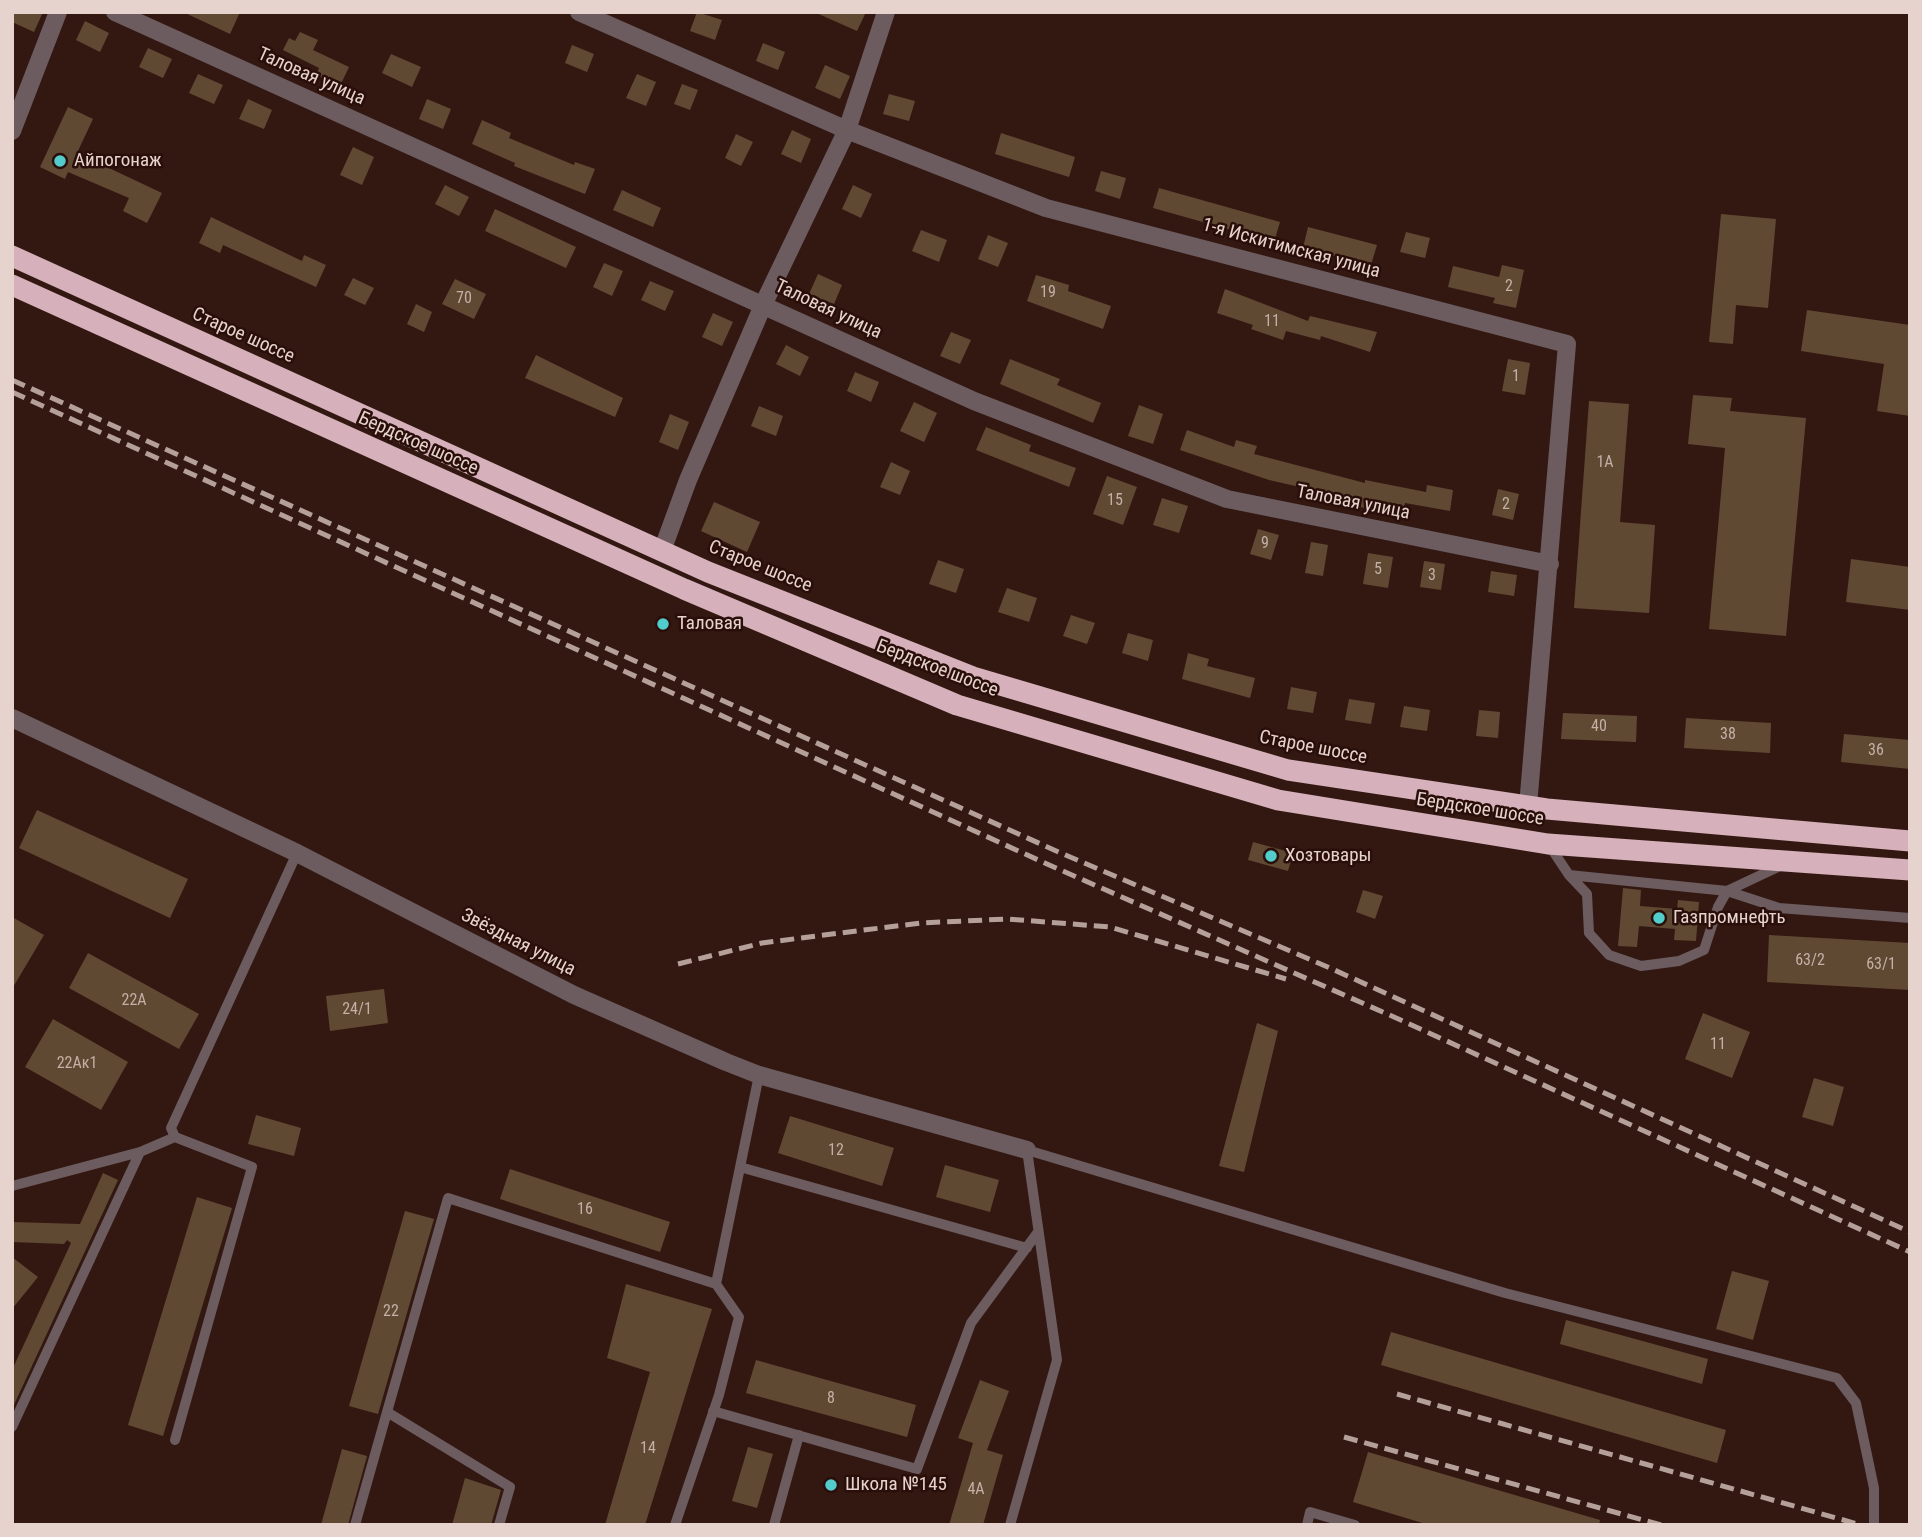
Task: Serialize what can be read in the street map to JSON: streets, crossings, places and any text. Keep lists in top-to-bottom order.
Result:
{
  "streets": {
    "highway": ["Старое шоссе", "Бердское шоссе"],
    "street": ["Таловая улица", "1-я Искитимская улица", "Звёздная улица"]
  },
  "crossings": [
    ["Таловая улица", "1-я Искитимская улица"],
    ["1-я Искитимская улица", "Старое шоссе"],
    ["1-я Искитимская улица", "Бердское шоссе"],
    ["Старое шоссе", "Бердское шоссе"]
  ],
  "places": [
    "Айпогонаж",
    "Таловая",
    "Хозтовары",
    "Газпромнефть",
    "Школа №145"
  ],
  "house_numbers": [
    "2",
    "19",
    "70",
    "11",
    "1",
    "1А",
    "15",
    "2",
    "9",
    "5",
    "3",
    "40",
    "38",
    "36",
    "63/2",
    "63/1",
    "22А",
    "24/1",
    "11",
    "22Ак1",
    "12",
    "16",
    "22",
    "8",
    "14",
    "4А"
  ]
}
